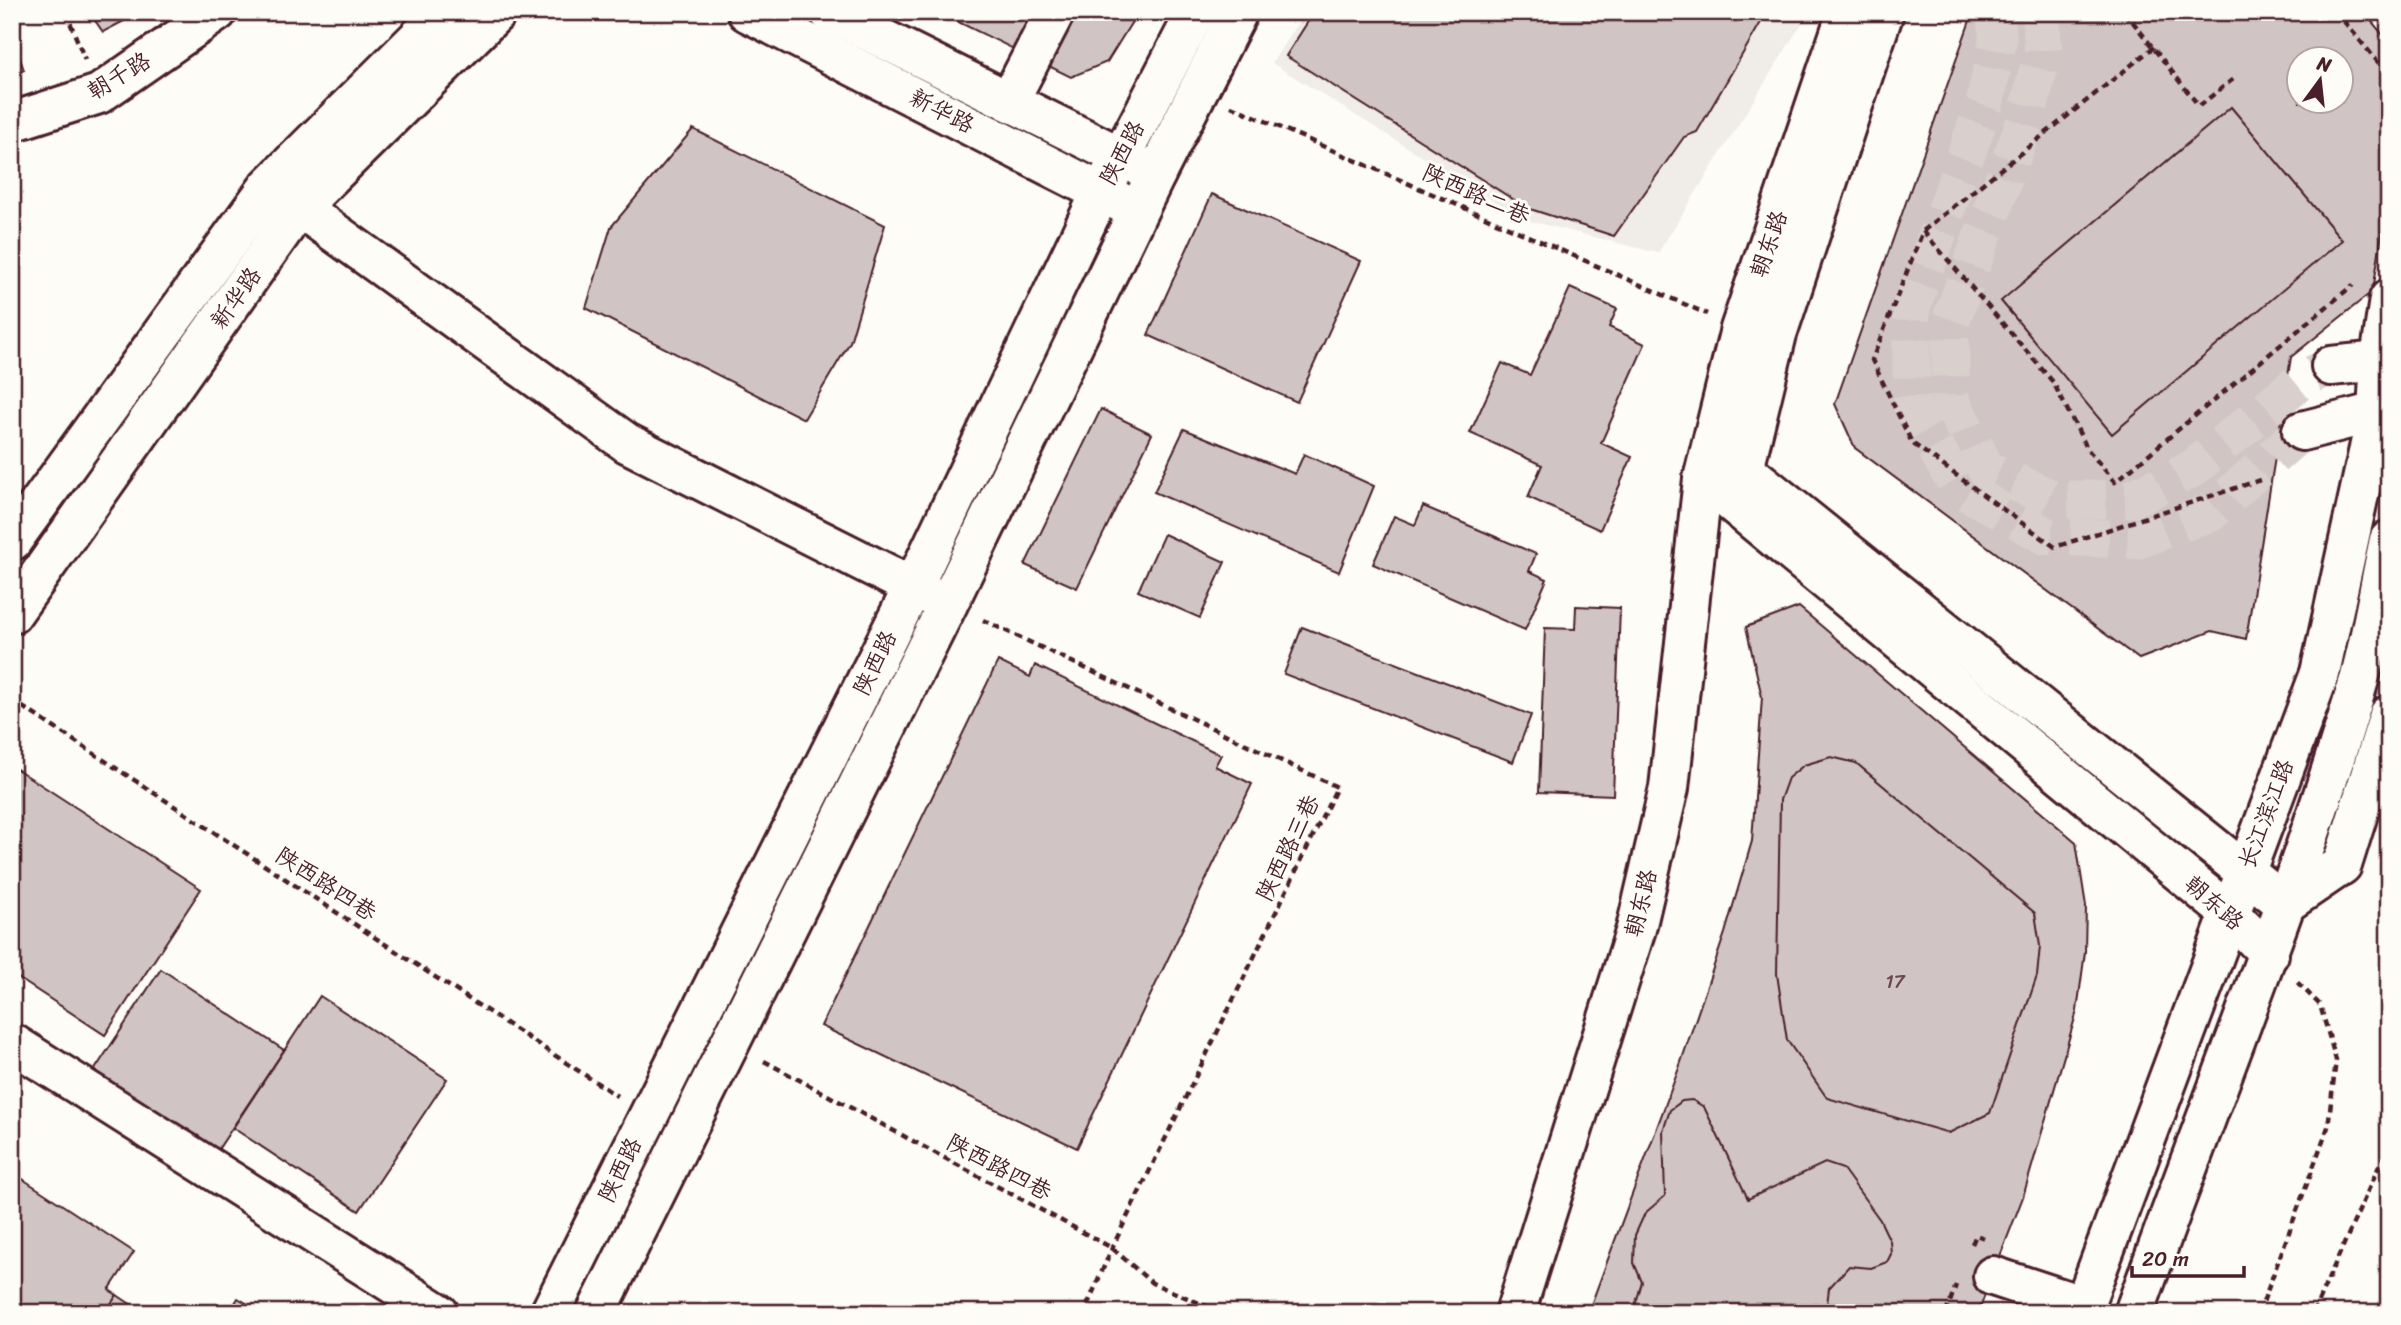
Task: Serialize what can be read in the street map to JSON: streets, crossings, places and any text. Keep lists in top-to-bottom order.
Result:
{
  "streets": {
    "main road": [
      "朝千路",
      "新华路",
      "陕西路",
      "朝东路",
      "长江滨江路"
    ],
    "path": ["陕西路二巷", "陕西路三巷", "陕西路四巷"]
  },
  "crossings": [
    ["新华路", "陕西路"],
    ["陕西路", "陕西路二巷"],
    ["陕西路", "陕西路三巷"],
    ["陕西路二巷", "朝东路"],
    ["朝东路", "长江滨江路"],
    ["陕西路三巷", "陕西路四巷"]
  ],
  "house_numbers": ["17"],
  "scale_bar": "20 m",
  "north": "top"
}
